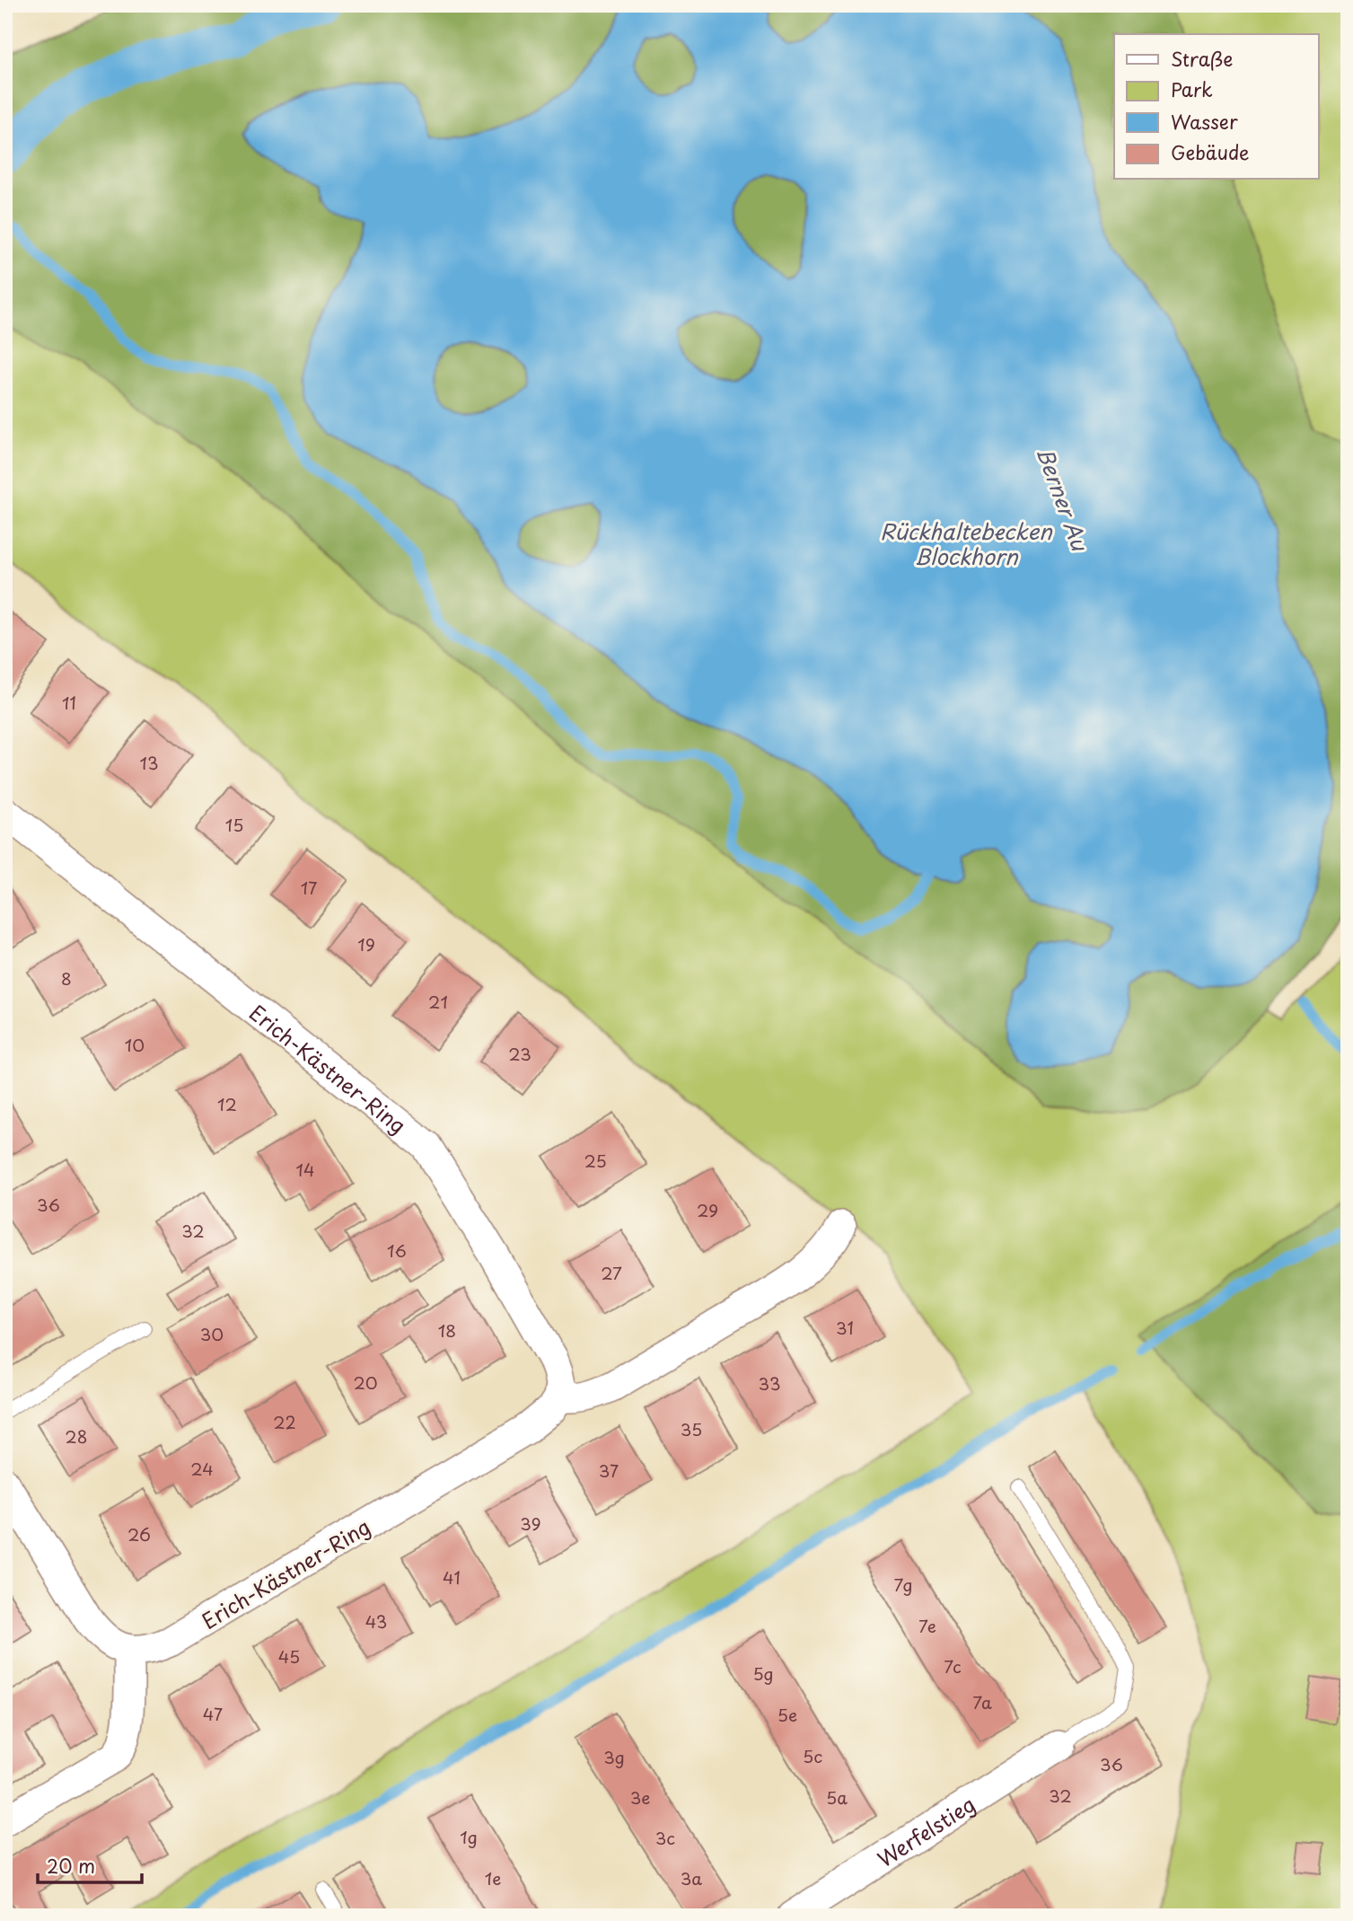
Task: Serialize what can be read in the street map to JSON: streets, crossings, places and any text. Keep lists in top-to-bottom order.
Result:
{
  "streets": {
    "street": ["Erich-Kästner-Ring", "Werfelstieg"]
  },
  "water": ["Berner Au", "Rückhaltebecken Blockhorn"],
  "house_numbers": [
    "11",
    "13",
    "15",
    "17",
    "19",
    "8",
    "21",
    "10",
    "23",
    "12",
    "25",
    "14",
    "36",
    "29",
    "32",
    "16",
    "27",
    "31",
    "18",
    "30",
    "20",
    "33",
    "22",
    "35",
    "28",
    "24",
    "37",
    "39",
    "26",
    "41",
    "7g",
    "43",
    "7e",
    "45",
    "7c",
    "5g",
    "7a",
    "47",
    "5e",
    "5c",
    "3g",
    "36",
    "32",
    "3e",
    "5a",
    "1g",
    "3c",
    "1e",
    "3a"
  ],
  "legend": [
    "Straße",
    "Park",
    "Wasser",
    "Gebäude"
  ],
  "scale_bar": "20 m"
}
